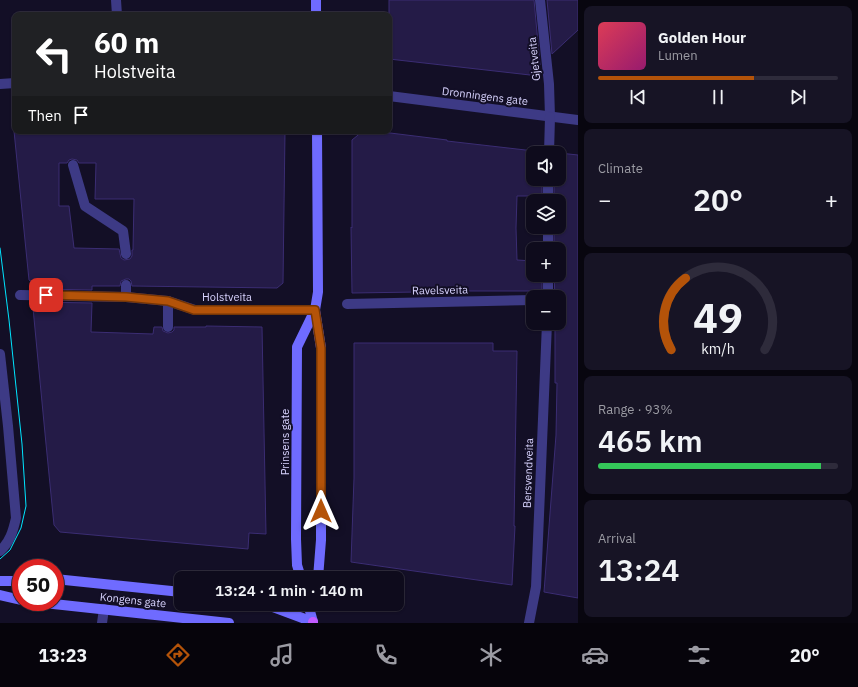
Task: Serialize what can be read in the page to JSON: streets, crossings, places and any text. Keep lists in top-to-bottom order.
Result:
{
  "streets": {
    "main road": ["Prinsens gate", "Kongens gate"],
    "street": [
      "Gjetveita",
      "Dronningens gate",
      "Ravelsveita",
      "Holstveita",
      "Bersvendveita"
    ]
  },
  "crossings": [
    ["Gjetveita", "Dronningens gate"],
    ["Holstveita", "Prinsens gate"]
  ],
  "page": {
    "turn": ["60 m", "Holstveita"],
    "song": ["Golden Hour", "Lumen"],
    "then": "Then",
    "tile": [
      "Climate",
      ["Range · 93%", "465 km"],
      ["Arrival", "13:24"]
    ],
    "map_buttons": ["+", "−"],
    "heat": ["−", "20°", "+"],
    "limit": "50",
    "trip": "13:24 · 1 min · 140 m",
    "tabs": ["13:23", "20°"],
    "gauge": ["49", "km/h"]
  }
}
